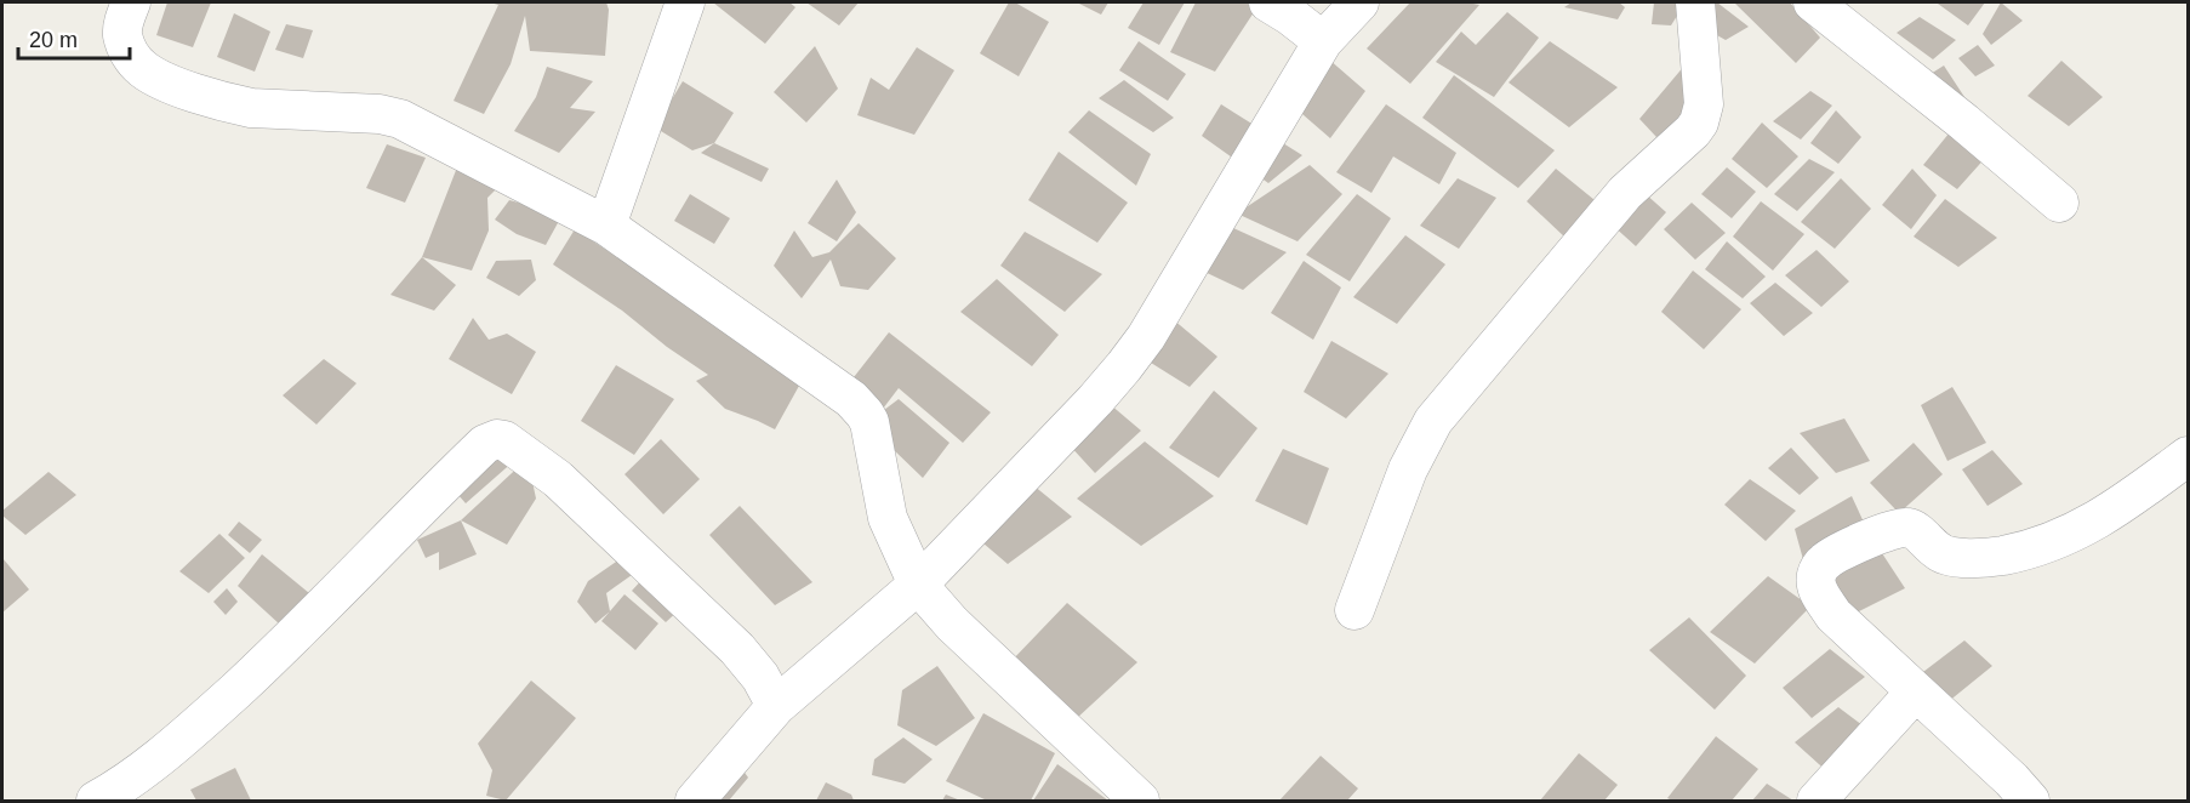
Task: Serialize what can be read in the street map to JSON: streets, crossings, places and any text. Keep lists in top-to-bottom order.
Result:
{
  "scale_bar": "20 m"
}
